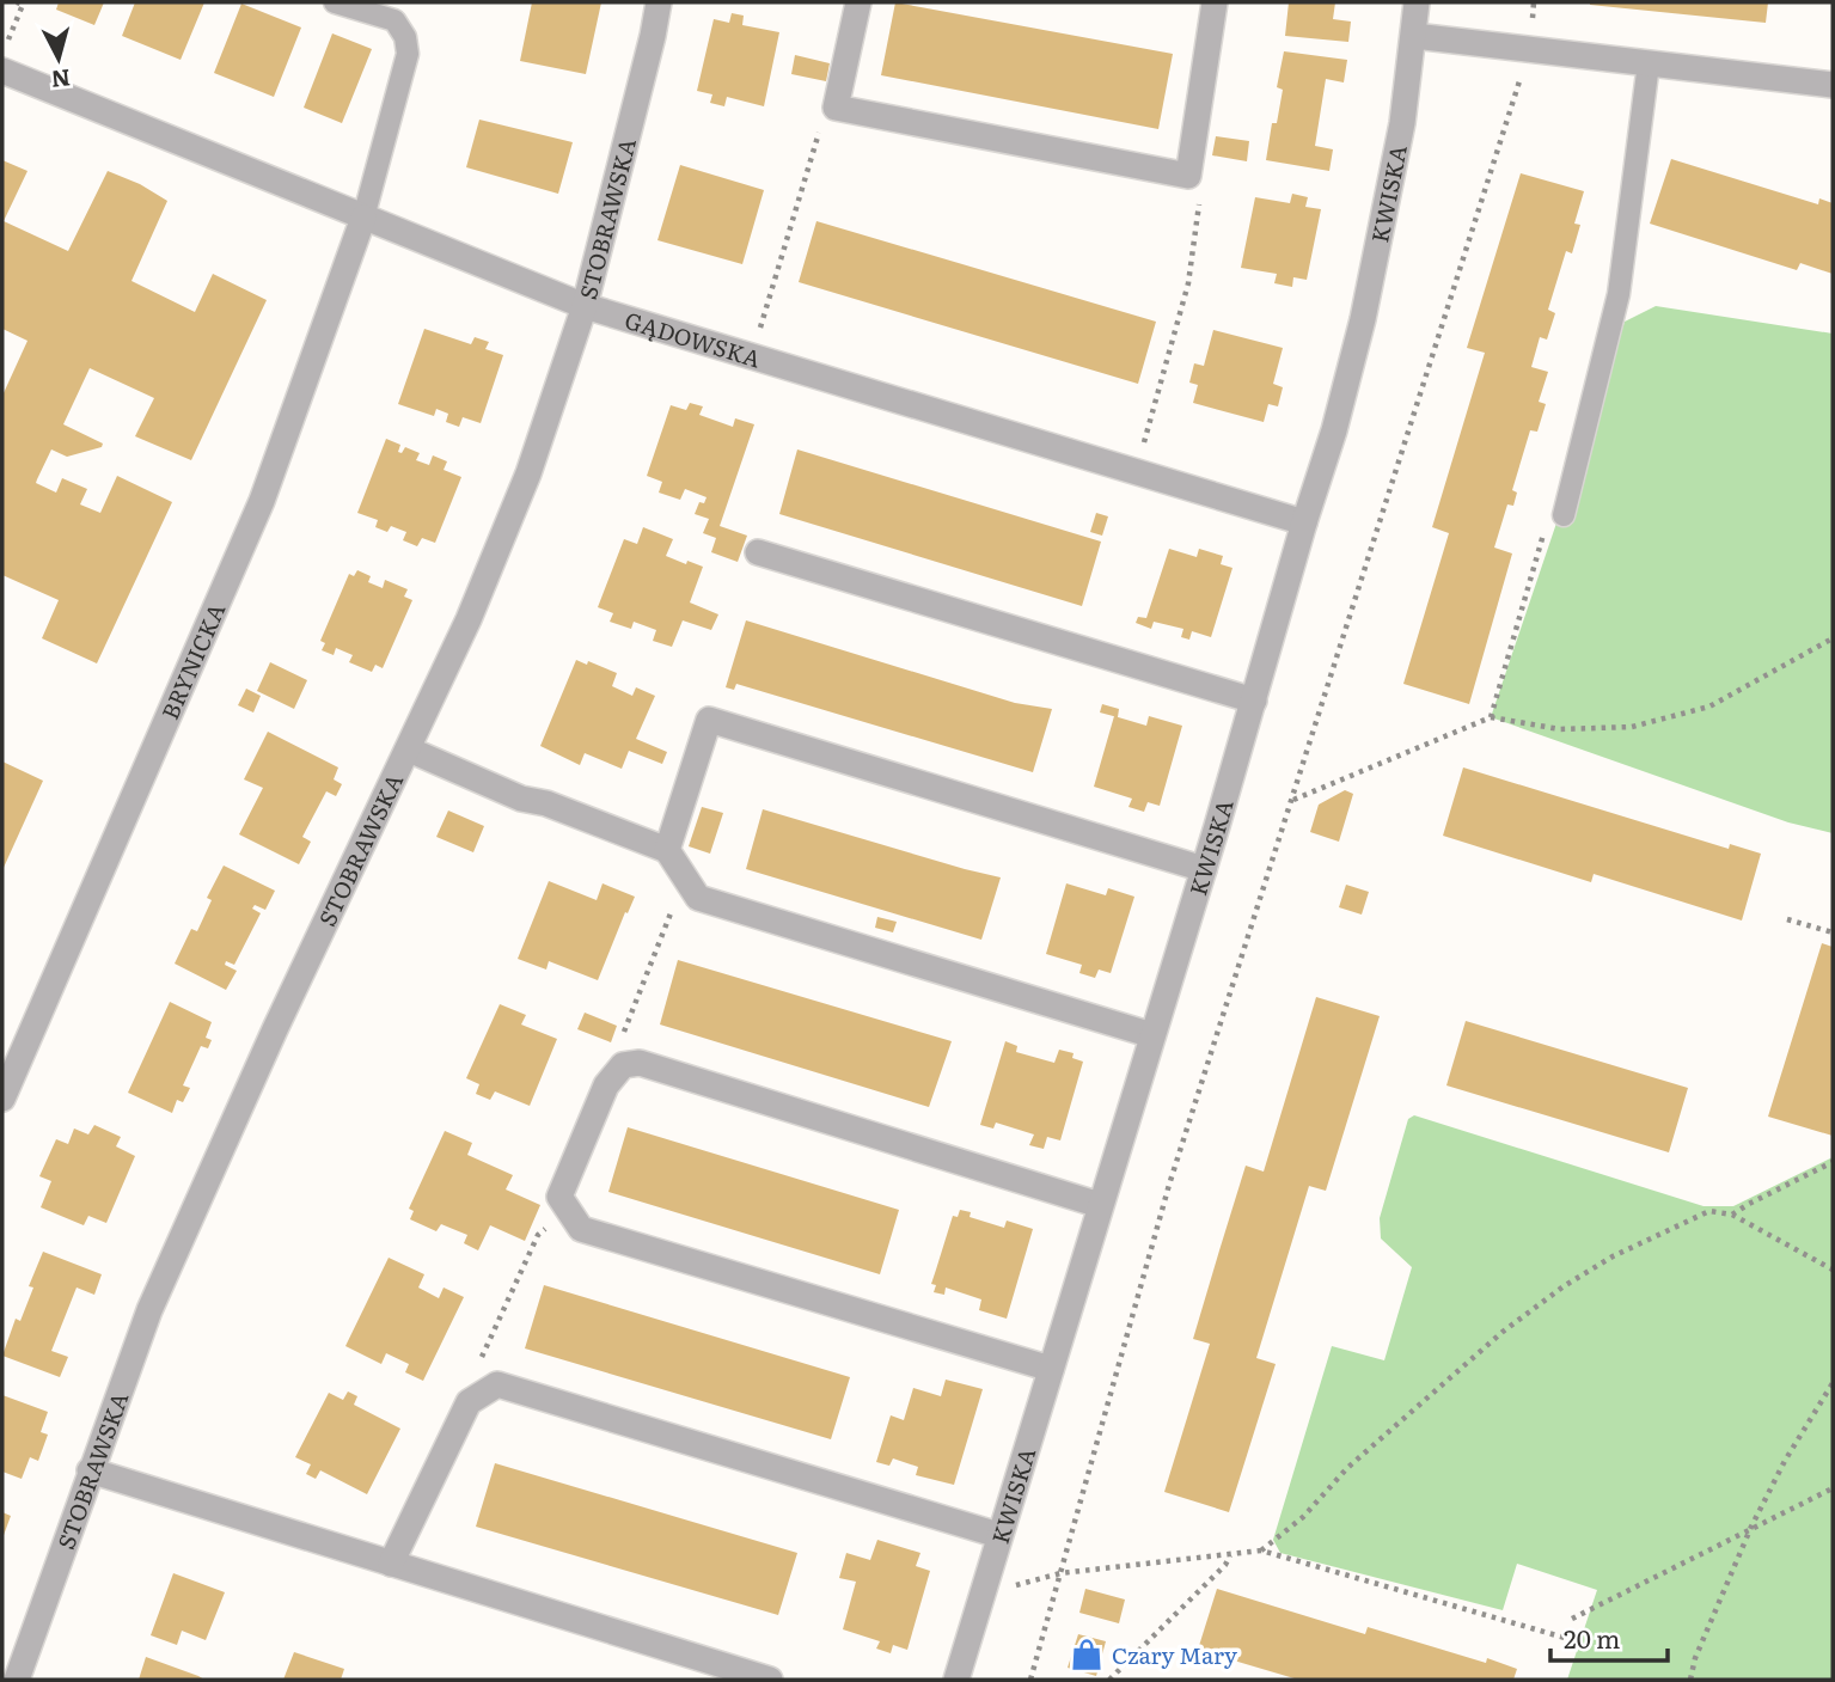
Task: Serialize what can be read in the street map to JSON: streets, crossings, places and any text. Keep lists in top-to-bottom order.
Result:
{
  "streets": {
    "street": [
      "KWISKA",
      "STOBRAWSKA",
      "GĄDOWSKA",
      "BRYNICKA"
    ]
  },
  "crossings": [
    ["KWISKA", "GĄDOWSKA"],
    ["STOBRAWSKA", "GĄDOWSKA"],
    ["GĄDOWSKA", "BRYNICKA"]
  ],
  "places": {
    "shop": ["Czary Mary"]
  },
  "scale_bar": "20 m",
  "north": "bottom"
}
